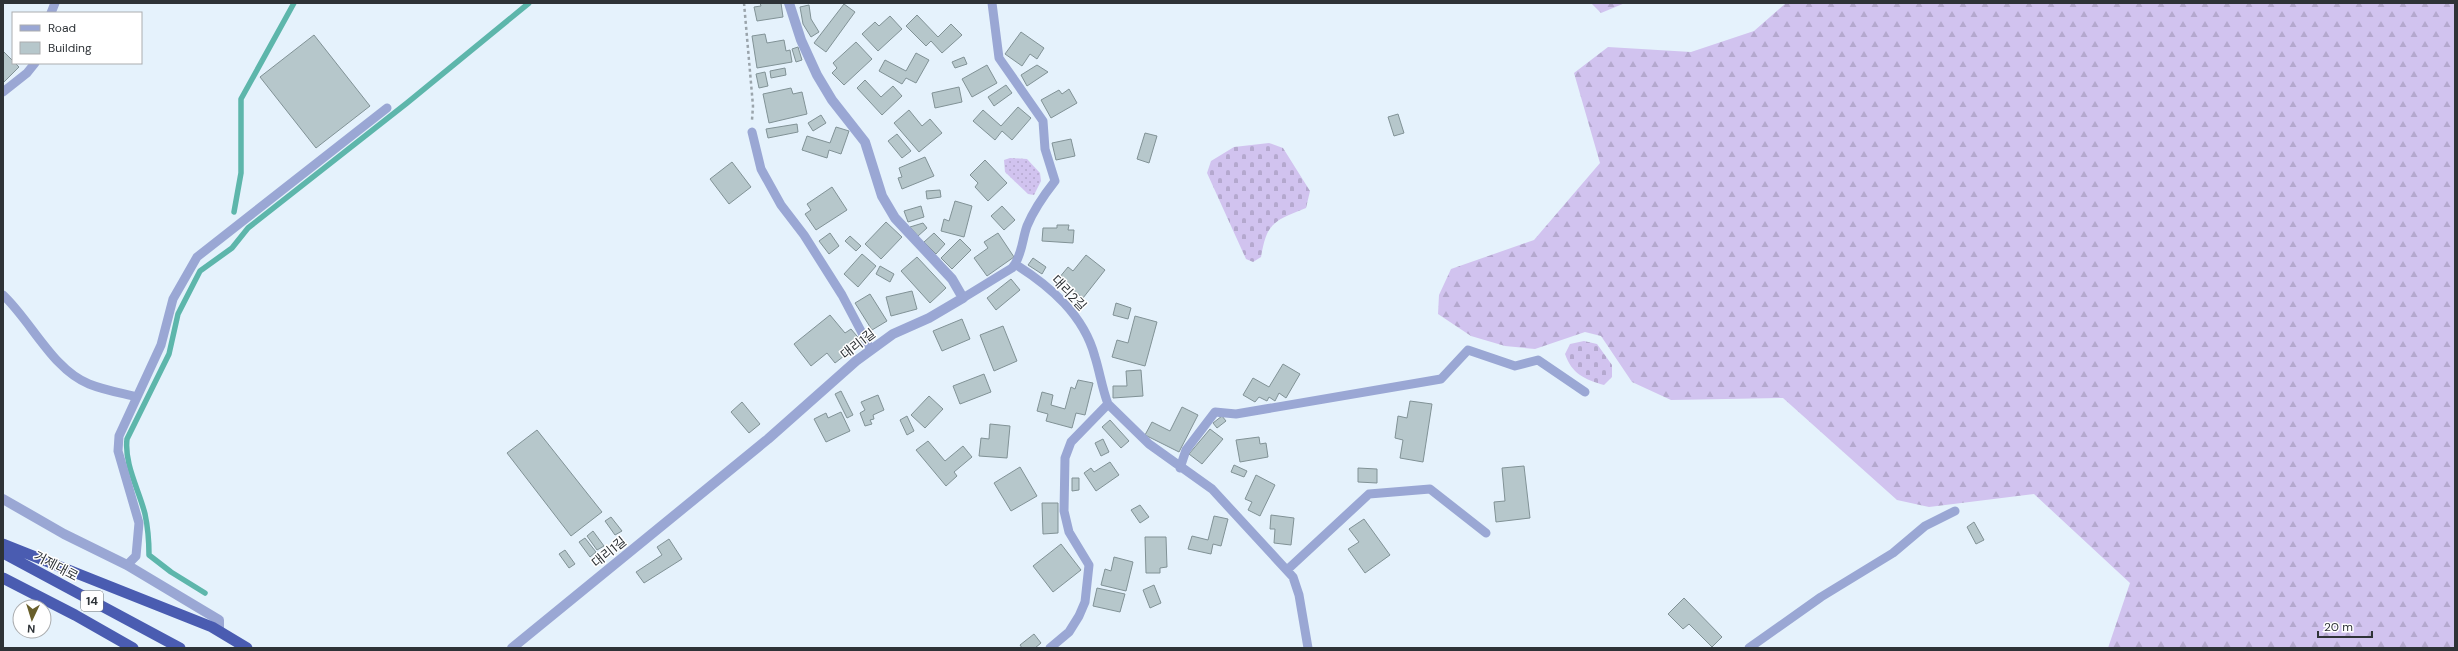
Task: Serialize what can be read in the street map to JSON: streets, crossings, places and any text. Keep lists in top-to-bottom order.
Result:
{
  "streets": {
    "highway": ["거제대로", "14"],
    "street": ["대리1길"],
    "lane": ["대리2길"]
  },
  "legend": ["Road", "Building"],
  "scale_bar": "20 m",
  "north": "bottom"
}
